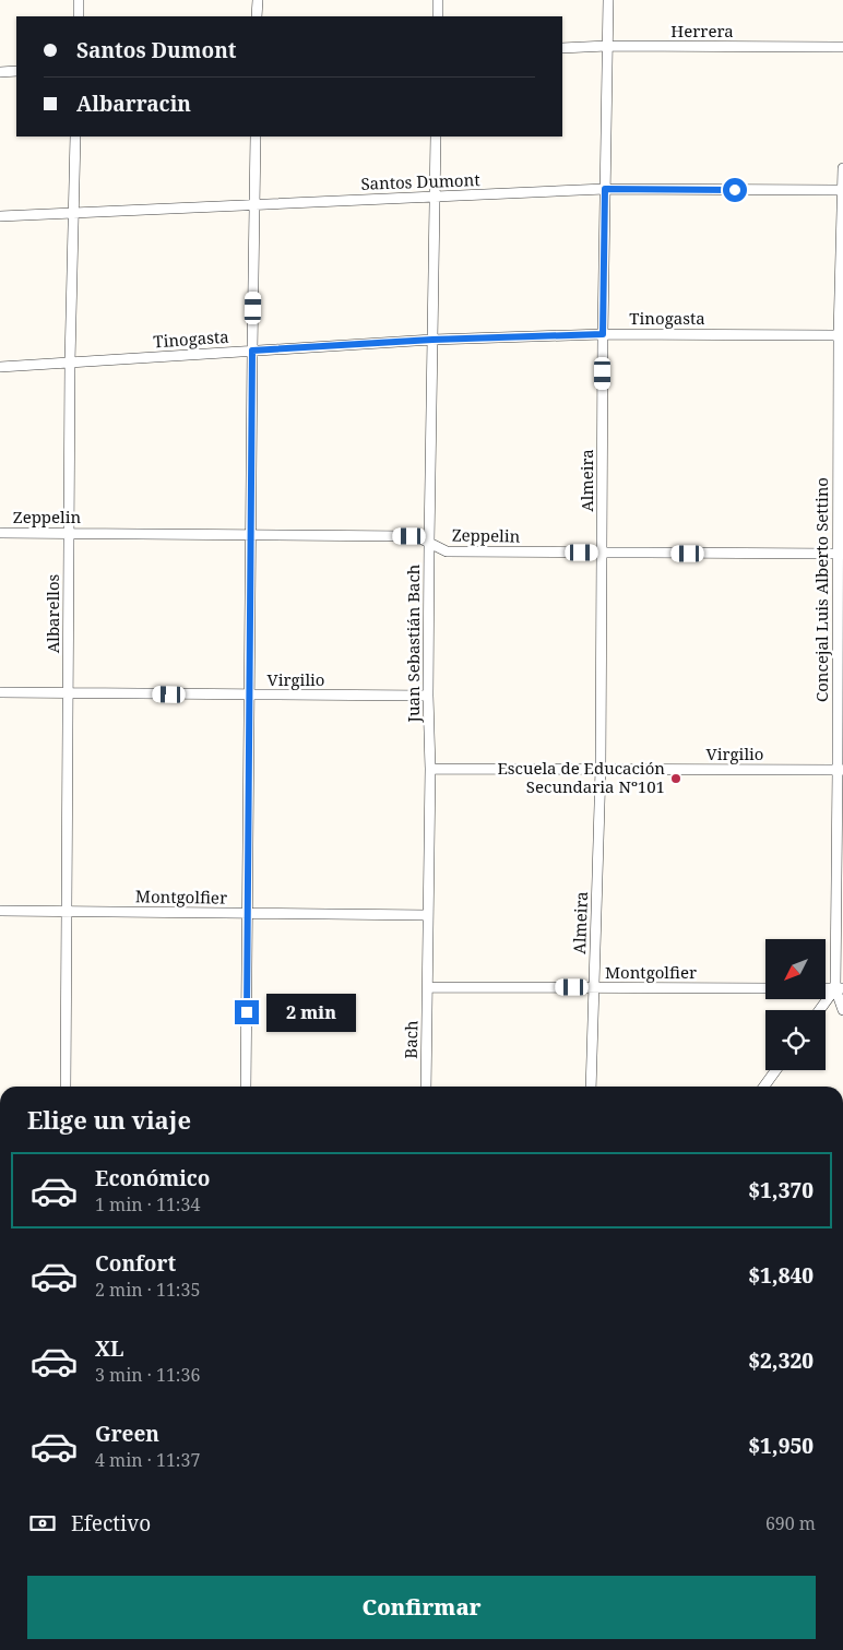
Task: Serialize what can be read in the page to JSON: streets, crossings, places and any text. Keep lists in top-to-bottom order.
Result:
{
  "streets": {
    "street": [
      "Herrera",
      "Santos Dumont",
      "Tinogasta",
      "Almeira",
      "Zeppelin",
      "Concejal Luis Alberto Settino",
      "Albarellos",
      "Juan Sebastián Bach",
      "Virgilio",
      "Montgolfier",
      "Bach"
    ]
  },
  "crossings": [
    ["Herrera", "Almeira"],
    ["Santos Dumont", "Almeira"],
    ["Santos Dumont", "Concejal Luis Alberto Settino"],
    ["Santos Dumont", "Albarellos"],
    ["Santos Dumont", "Juan Sebastián Bach"],
    ["Tinogasta", "Almeira"],
    ["Tinogasta", "Concejal Luis Alberto Settino"],
    ["Tinogasta", "Albarellos"],
    ["Tinogasta", "Juan Sebastián Bach"],
    ["Almeira", "Zeppelin"],
    ["Almeira", "Virgilio"],
    ["Almeira", "Montgolfier"],
    ["Zeppelin", "Concejal Luis Alberto Settino"],
    ["Zeppelin", "Albarellos"],
    ["Zeppelin", "Juan Sebastián Bach"],
    ["Concejal Luis Alberto Settino", "Virgilio"],
    ["Albarellos", "Virgilio"],
    ["Albarellos", "Montgolfier"],
    ["Juan Sebastián Bach", "Virgilio"],
    ["Juan Sebastián Bach", "Montgolfier"],
    ["Juan Sebastián Bach", "Bach"],
    ["Montgolfier", "Bach"]
  ],
  "places": ["Escuela de Educación Secundaria Nº101"],
  "north": "bottom left",
  "page": {
    "banner": ["Santos Dumont", "Albarracin"],
    "bubble": "2 min",
    "heading": "Elige un viaje",
    "list": [
      {
        "name": "Económico",
        "note": "1 min · 11:34",
        "value": "$1,370"
      },
      {
        "name": "Confort",
        "note": "2 min · 11:35",
        "value": "$1,840"
      },
      {
        "name": "XL",
        "note": "3 min · 11:36",
        "value": "$2,320"
      },
      {
        "name": "Green",
        "note": "4 min · 11:37",
        "value": "$1,950"
      }
    ],
    "pay": ["Efectivo", "690 m"],
    "buttons": "Confirmar"
  }
}
